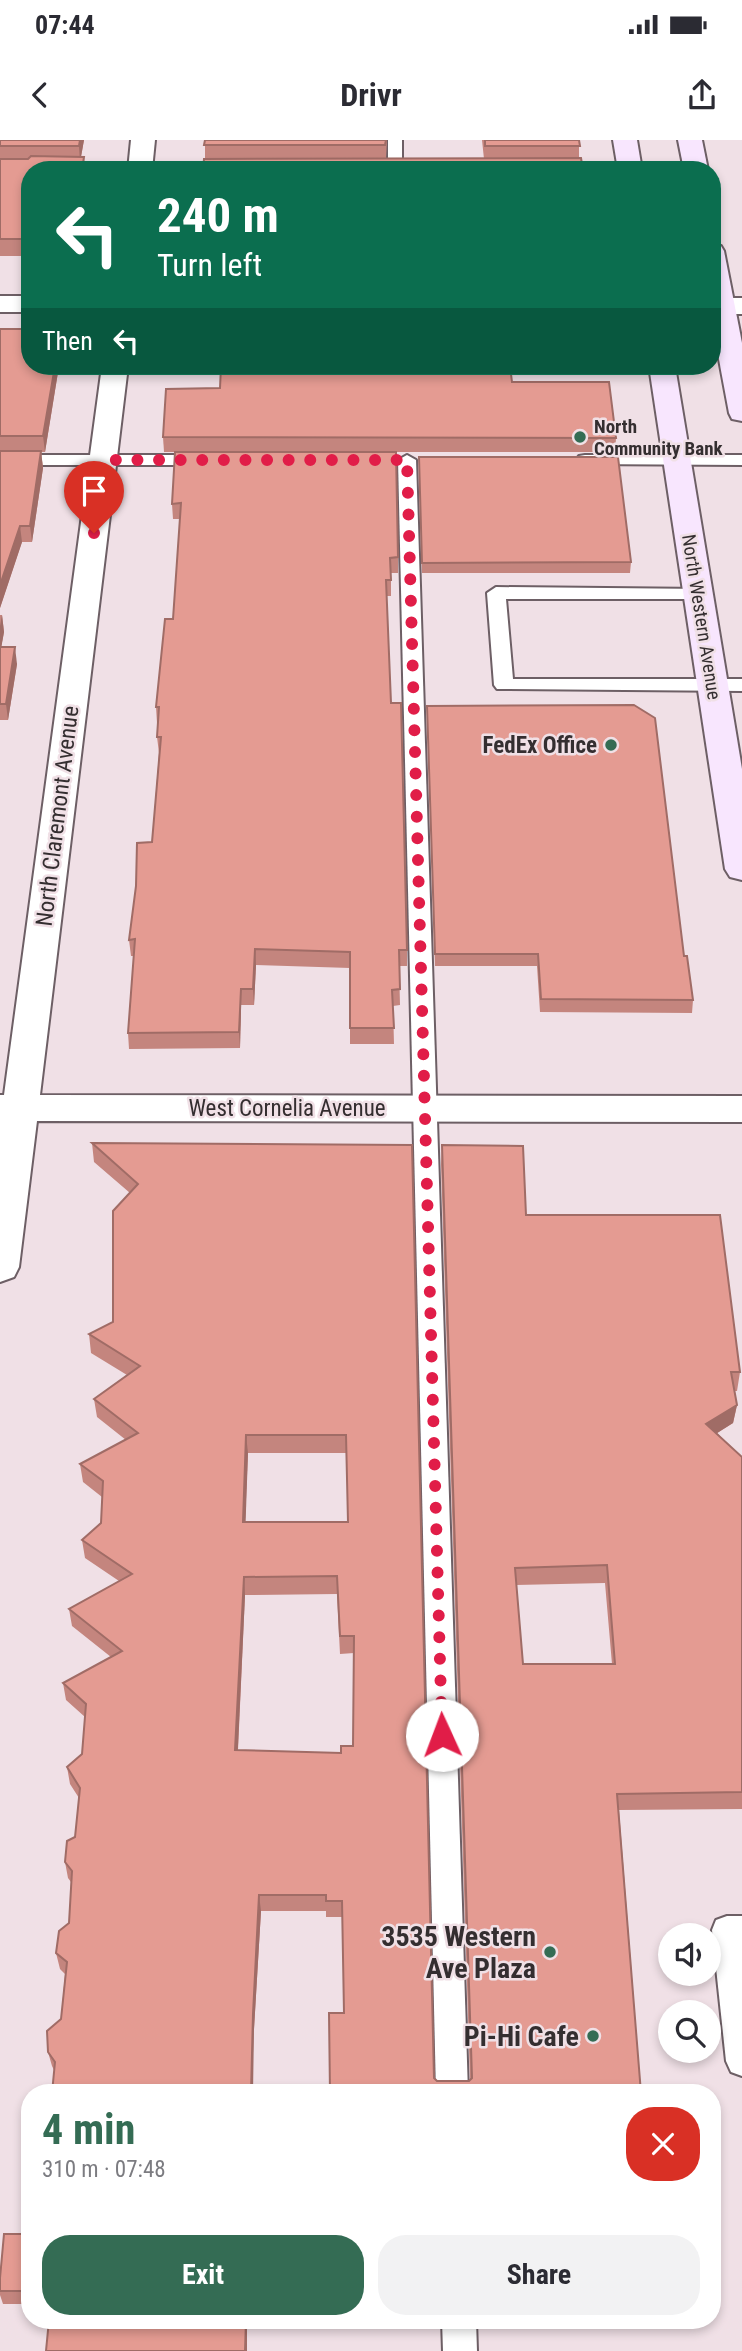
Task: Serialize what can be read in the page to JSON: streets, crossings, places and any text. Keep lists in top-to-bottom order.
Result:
{
  "streets": {
    "main road": ["North Western Avenue"],
    "street": ["North Claremont Avenue", "West Cornelia Avenue"]
  },
  "crossings": [
    ["North Claremont Avenue", "West Cornelia Avenue"]
  ],
  "places": [
    "North Community Bank",
    "FedEx Office",
    "3535 Western Ave Plaza",
    "Pi-Hi Cafe"
  ],
  "page": {
    "status": "07:44",
    "header": "Drivr",
    "turn": ["240 m", "Turn left"],
    "then": "Then",
    "heading": ["4 min", "310 m · 07:48"],
    "buttons": ["Exit", "Share"]
  }
}
